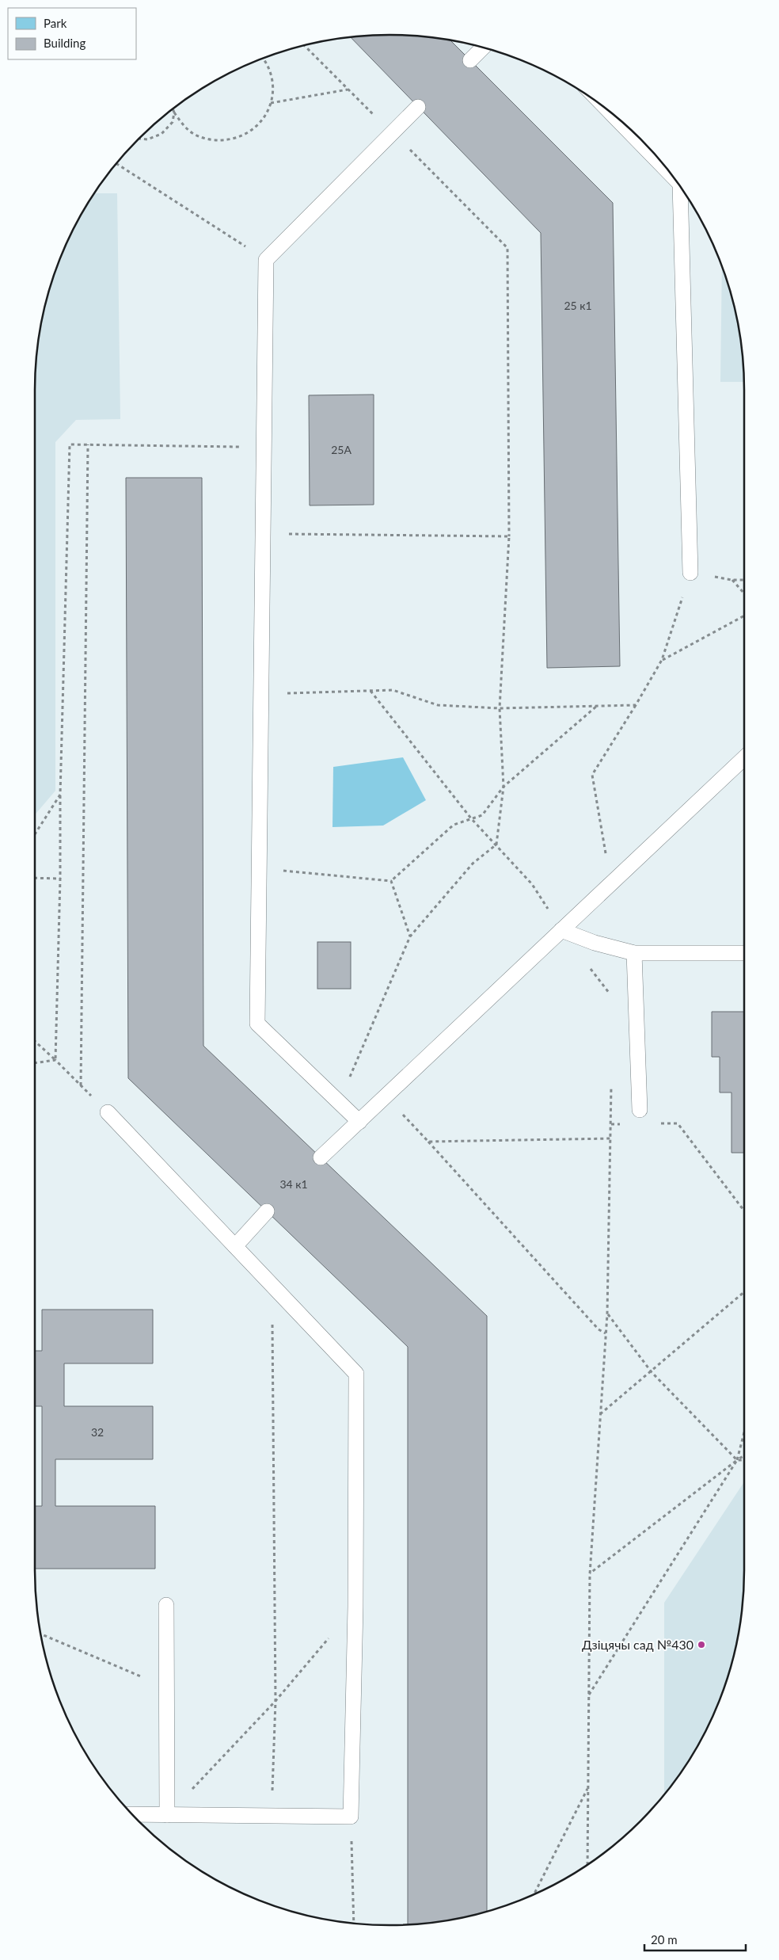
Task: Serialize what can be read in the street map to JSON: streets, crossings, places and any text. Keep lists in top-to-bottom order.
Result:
{
  "places": ["Дзіцячы сад №430"],
  "house_numbers": [
    "25 к1",
    "25А",
    "34 к1",
    "32"
  ],
  "legend": ["Park", "Building"],
  "scale_bar": "20 m"
}
